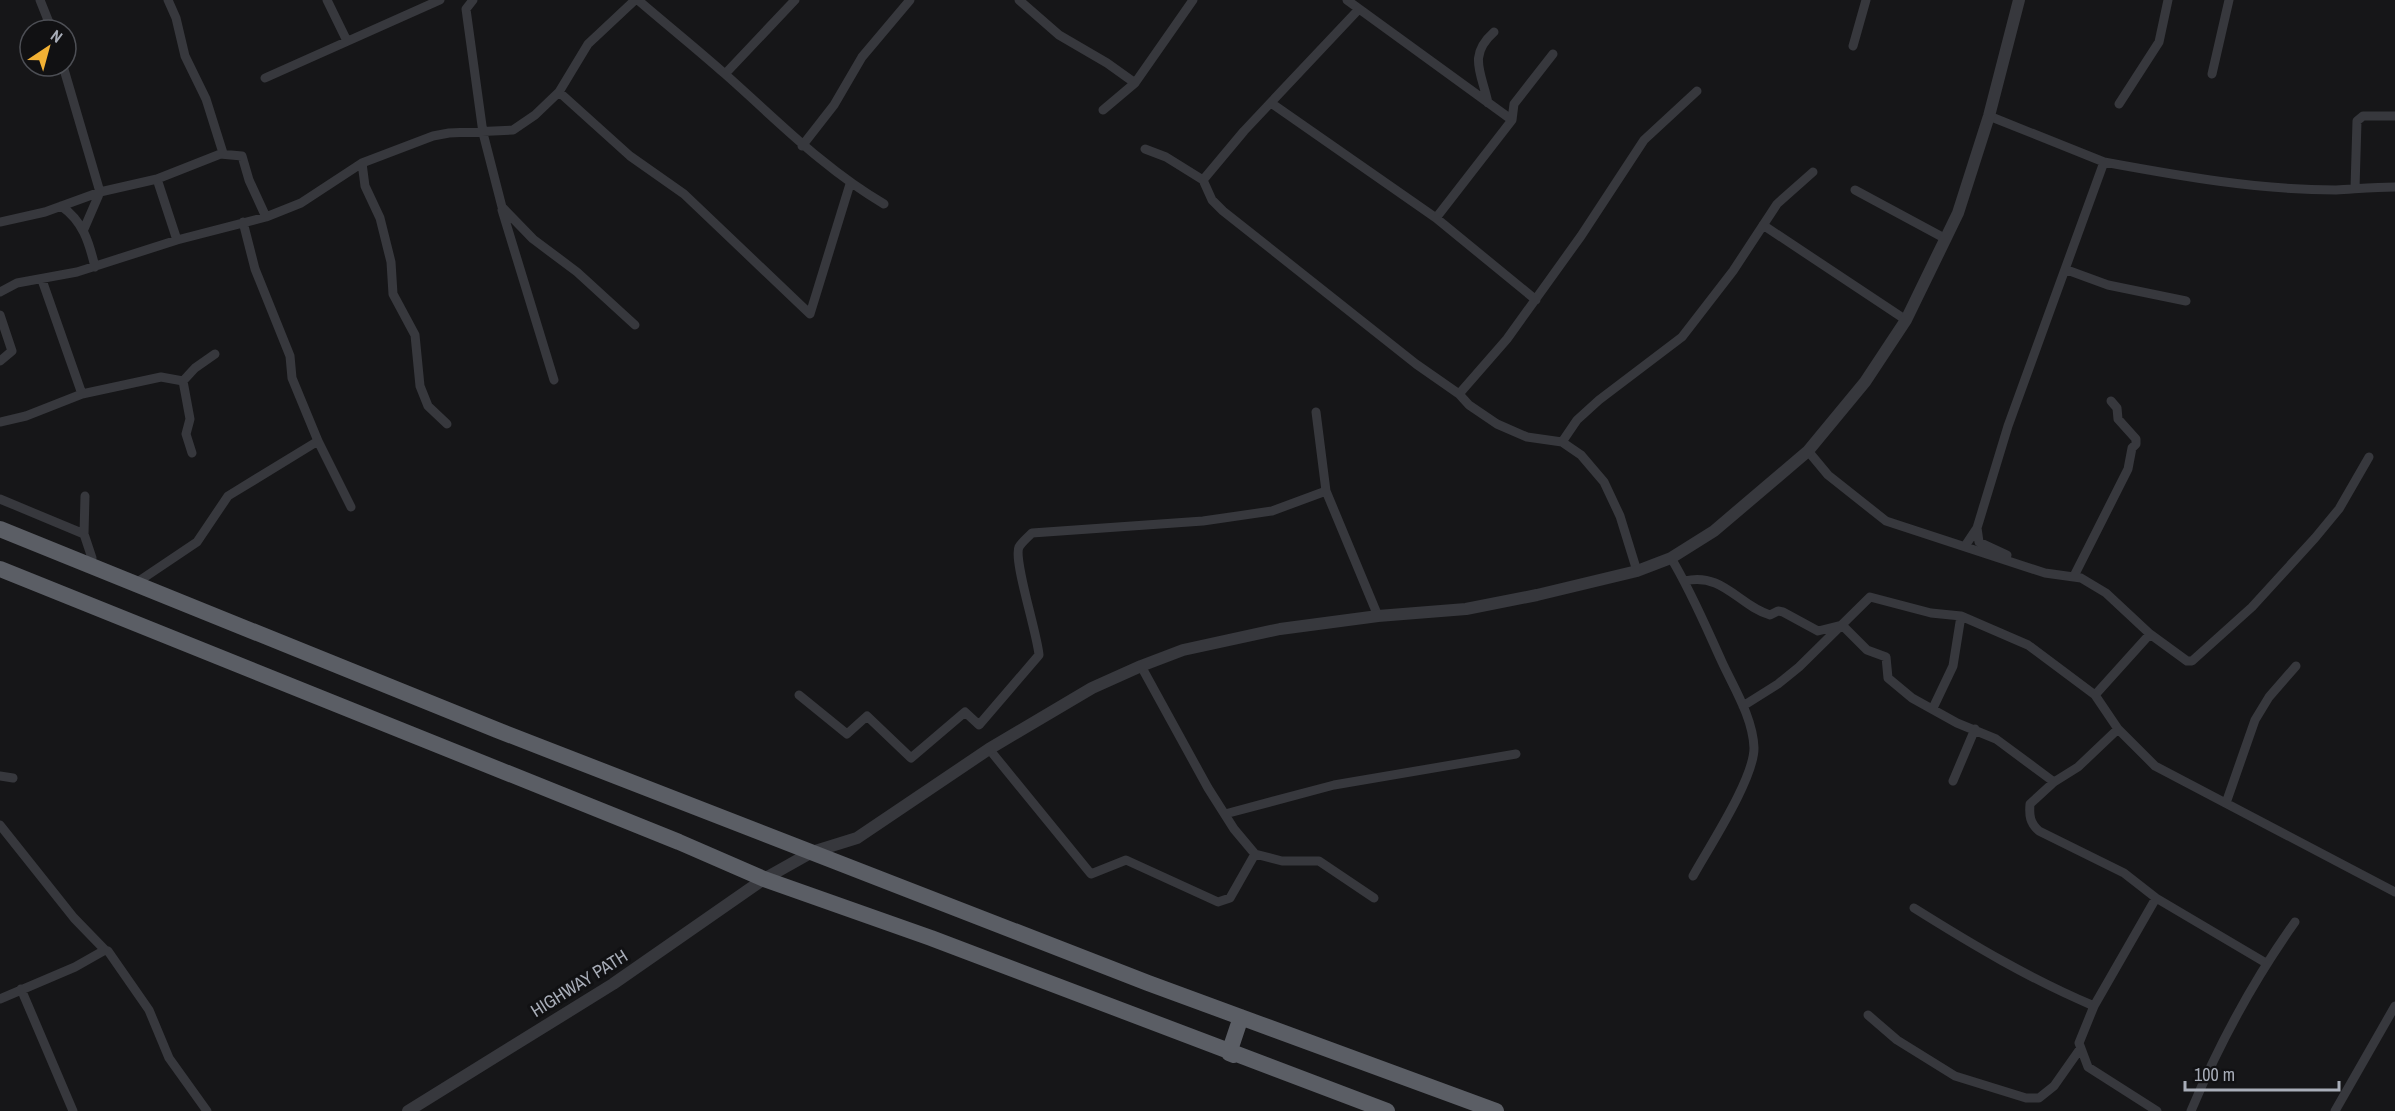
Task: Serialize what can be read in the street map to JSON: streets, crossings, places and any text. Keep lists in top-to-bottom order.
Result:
{
  "streets": {
    "street": ["HIGHWAY PATH"]
  },
  "scale_bar": "100 m",
  "north": "top right"
}
